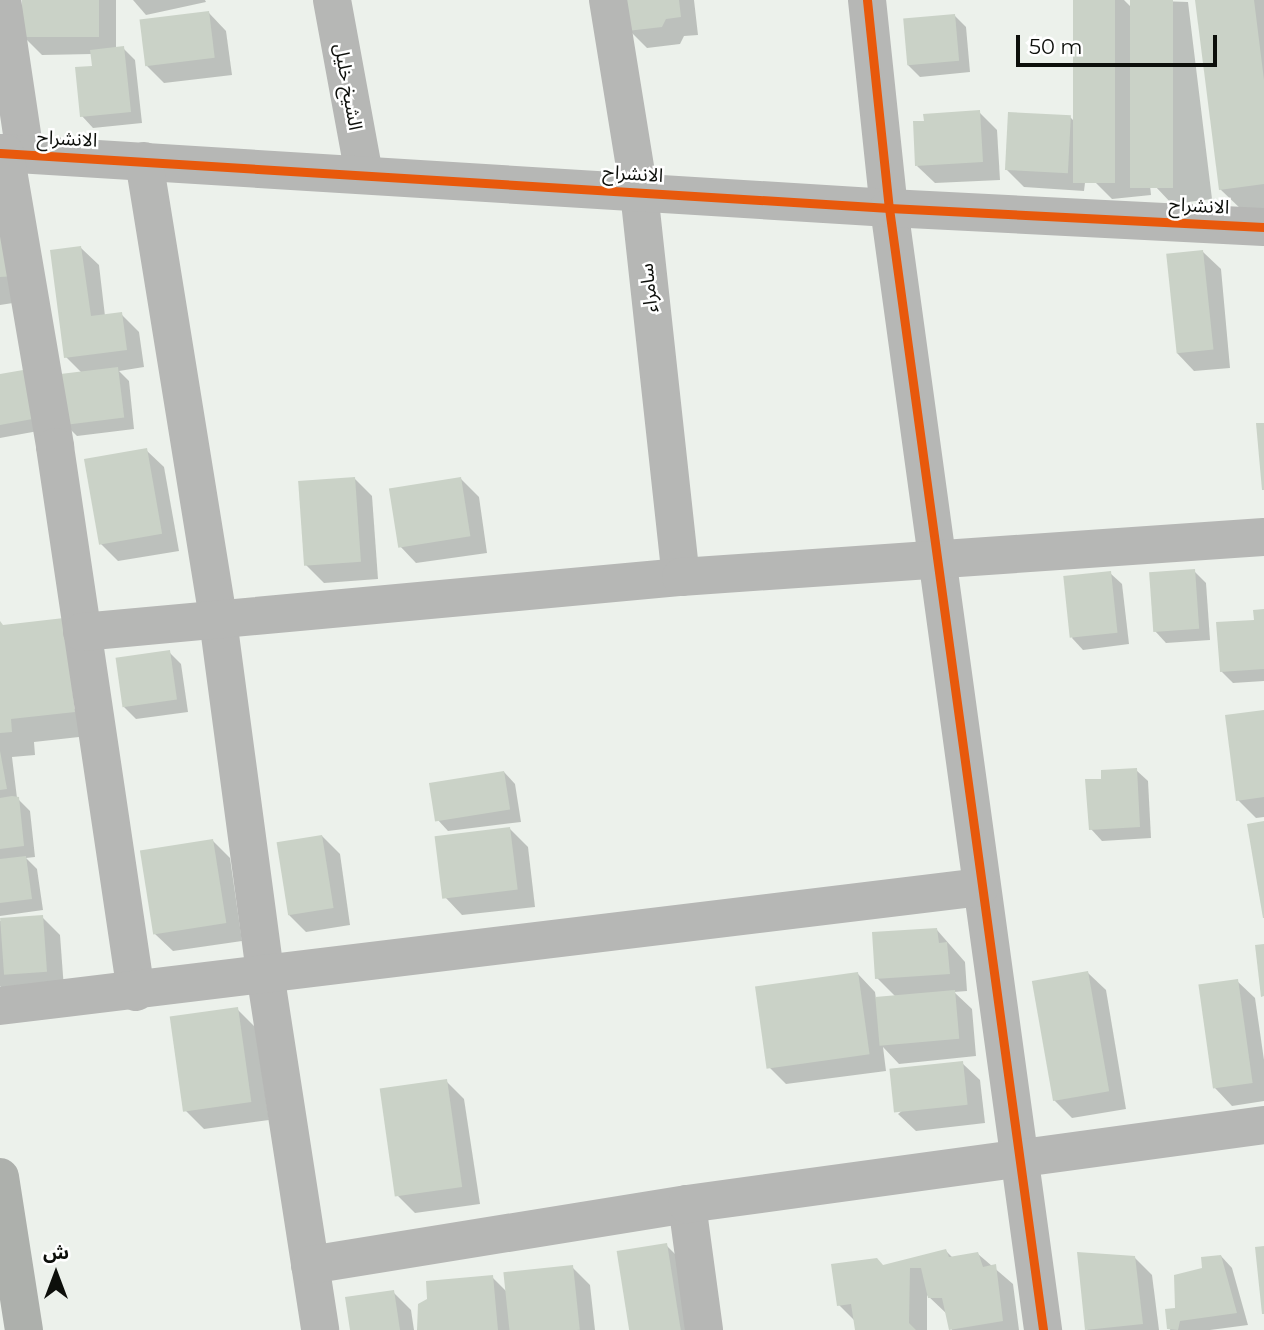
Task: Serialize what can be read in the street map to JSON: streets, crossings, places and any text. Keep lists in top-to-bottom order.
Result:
{
  "streets": {
    "street": ["الشيخ خليل", "الانشراح", "سامراء"]
  },
  "crossings": [
    ["الشيخ خليل", "الانشراح"],
    ["الانشراح", "سامراء"]
  ],
  "scale_bar": "50 m",
  "north": "top"
}
